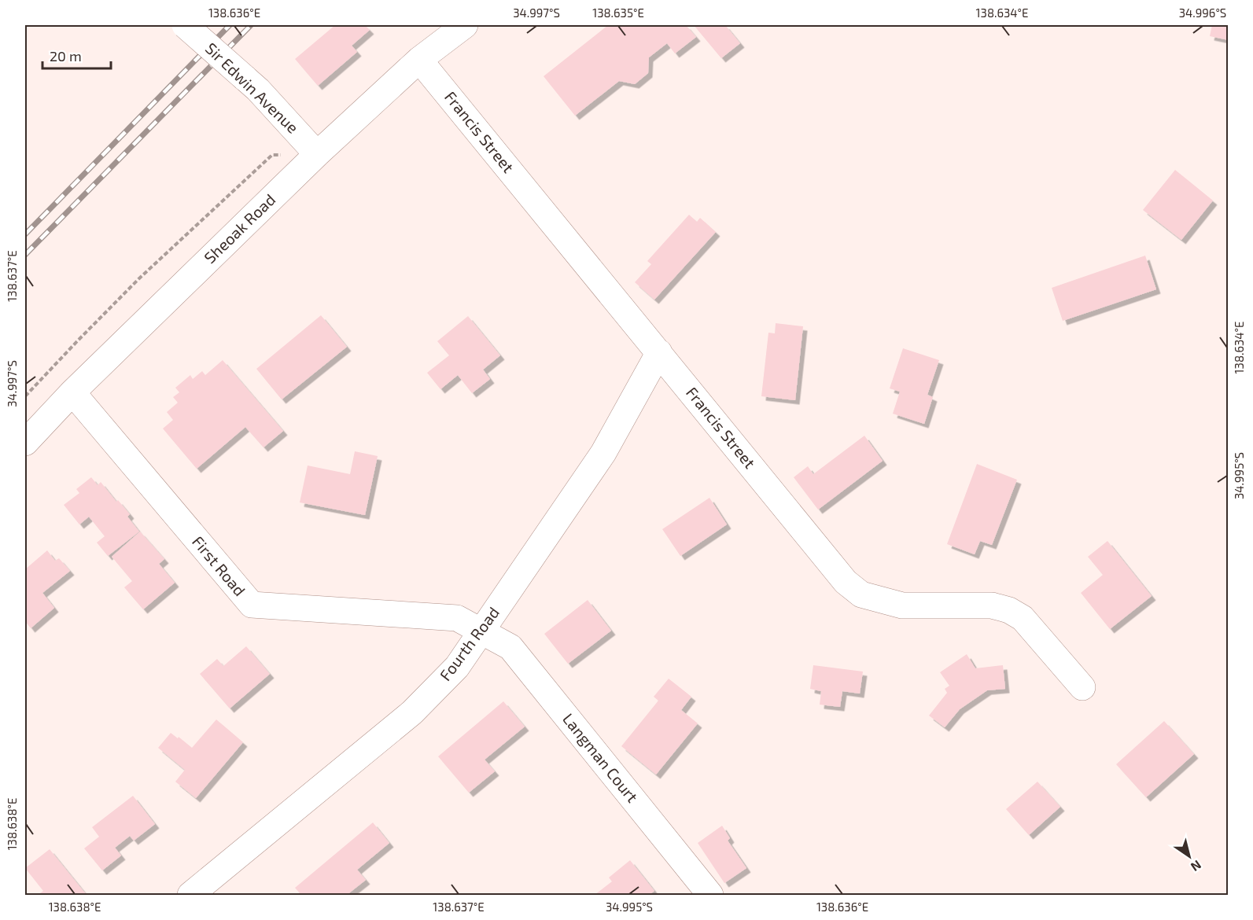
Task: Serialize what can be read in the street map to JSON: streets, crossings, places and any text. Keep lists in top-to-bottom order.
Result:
{
  "streets": {
    "street": [
      "Sir Edwin Avenue",
      "Francis Street",
      "Sheoak Road",
      "First Road",
      "Fourth Road",
      "Langman Court"
    ]
  },
  "crossings": [
    ["Sir Edwin Avenue", "Sheoak Road"],
    ["Francis Street", "Sheoak Road"],
    ["Francis Street", "Fourth Road"],
    ["Sheoak Road", "First Road"],
    ["First Road", "Fourth Road"],
    ["First Road", "Langman Court"],
    ["Fourth Road", "Langman Court"]
  ],
  "scale_bar": "20 m",
  "north": "bottom right",
  "coordinates": [
    "138.636°E",
    "34.997°S",
    "138.635°E",
    "138.634°E",
    "34.996°S",
    "138.637°E",
    "34.995°S",
    "138.638°E"
  ]
}
